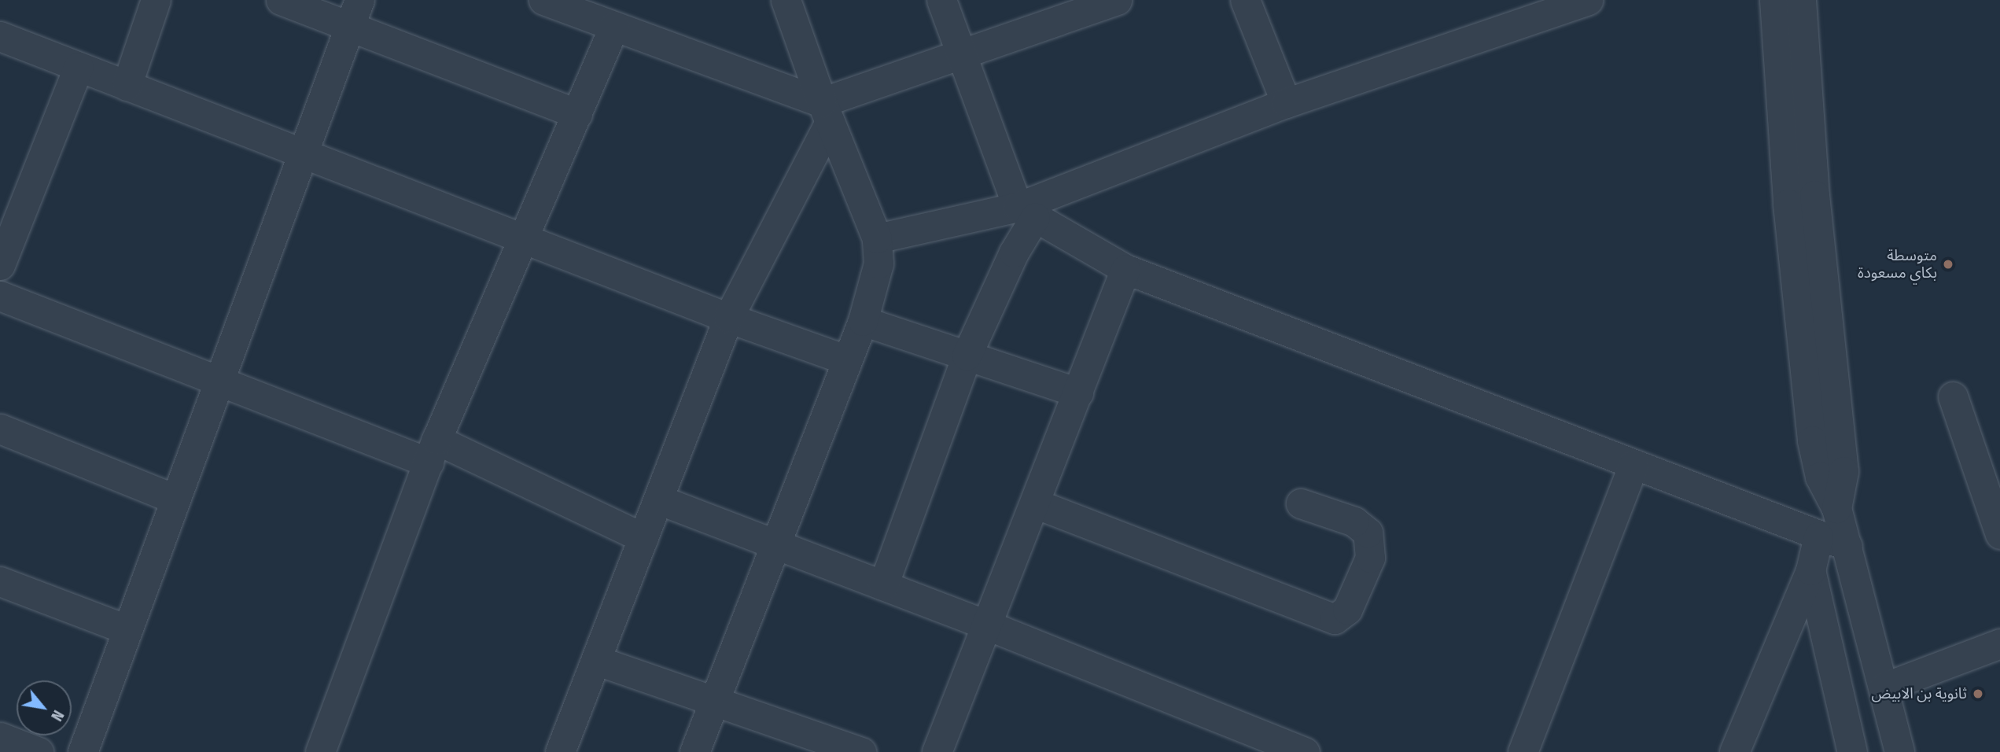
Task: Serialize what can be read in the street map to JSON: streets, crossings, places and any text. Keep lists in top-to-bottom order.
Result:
{
  "places": ["متوسطة بكاي مسعودة", "ثانوية بن الابيض"],
  "north": "bottom right"
}
